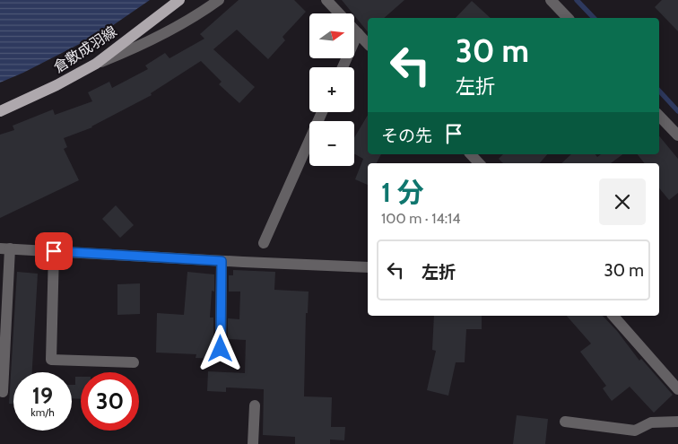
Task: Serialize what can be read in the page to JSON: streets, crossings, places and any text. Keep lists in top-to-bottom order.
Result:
{
  "streets": {
    "main road": ["倉敷成羽線"]
  },
  "north": "right",
  "page": {
    "map_buttons": ["+", "−"],
    "turn": ["30 m", "左折"],
    "then": "その先",
    "heading": ["1 分", "100 m · 14:14"],
    "list": [
      {
        "name": "左折",
        "value": "30 m"
      }
    ],
    "speed": "19 km/h",
    "limit": "30"
  }
}
